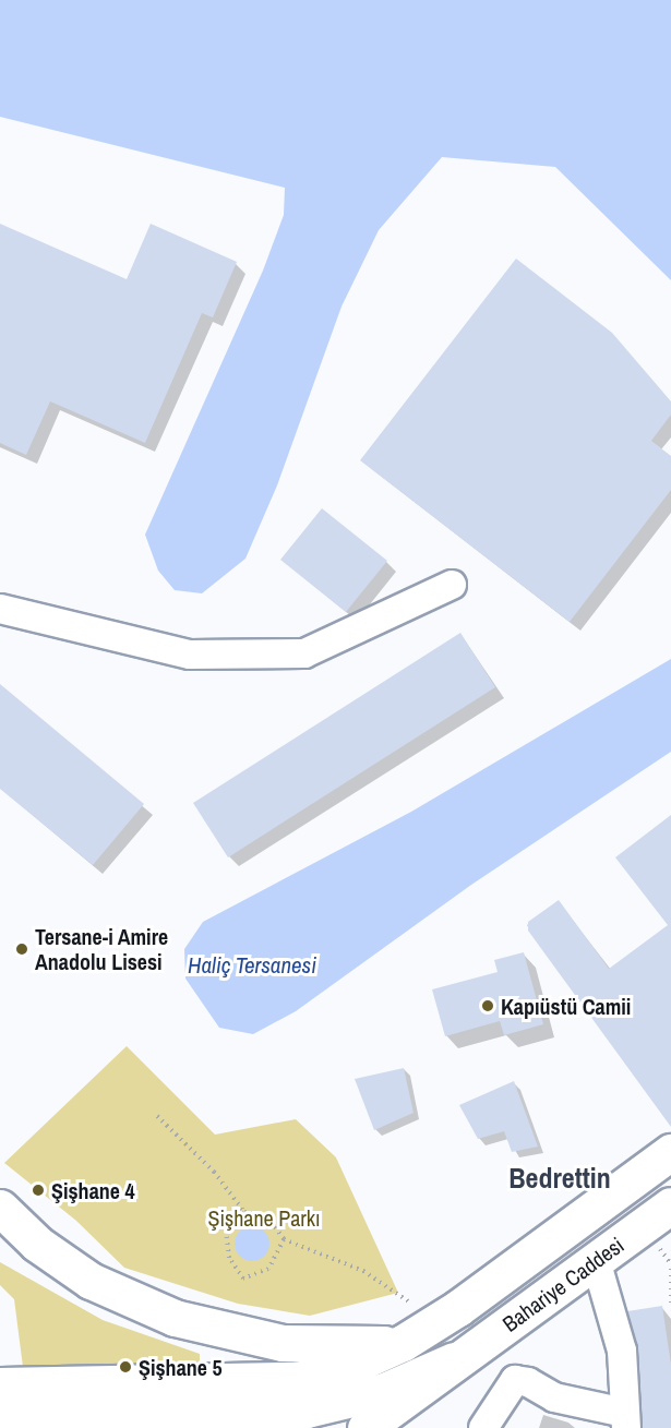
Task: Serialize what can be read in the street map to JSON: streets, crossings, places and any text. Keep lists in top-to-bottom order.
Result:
{
  "streets": {
    "main road": ["Bahariye Caddesi"]
  },
  "districts": ["Bedrettin"],
  "water": ["Haliç Tersanesi"],
  "parks": ["Şişhane Parkı"],
  "places": [
    "Tersane-i Amire Anadolu Lisesi",
    "Kapıüstü Camii",
    "Şişhane 4",
    "Şişhane 5"
  ]
}
